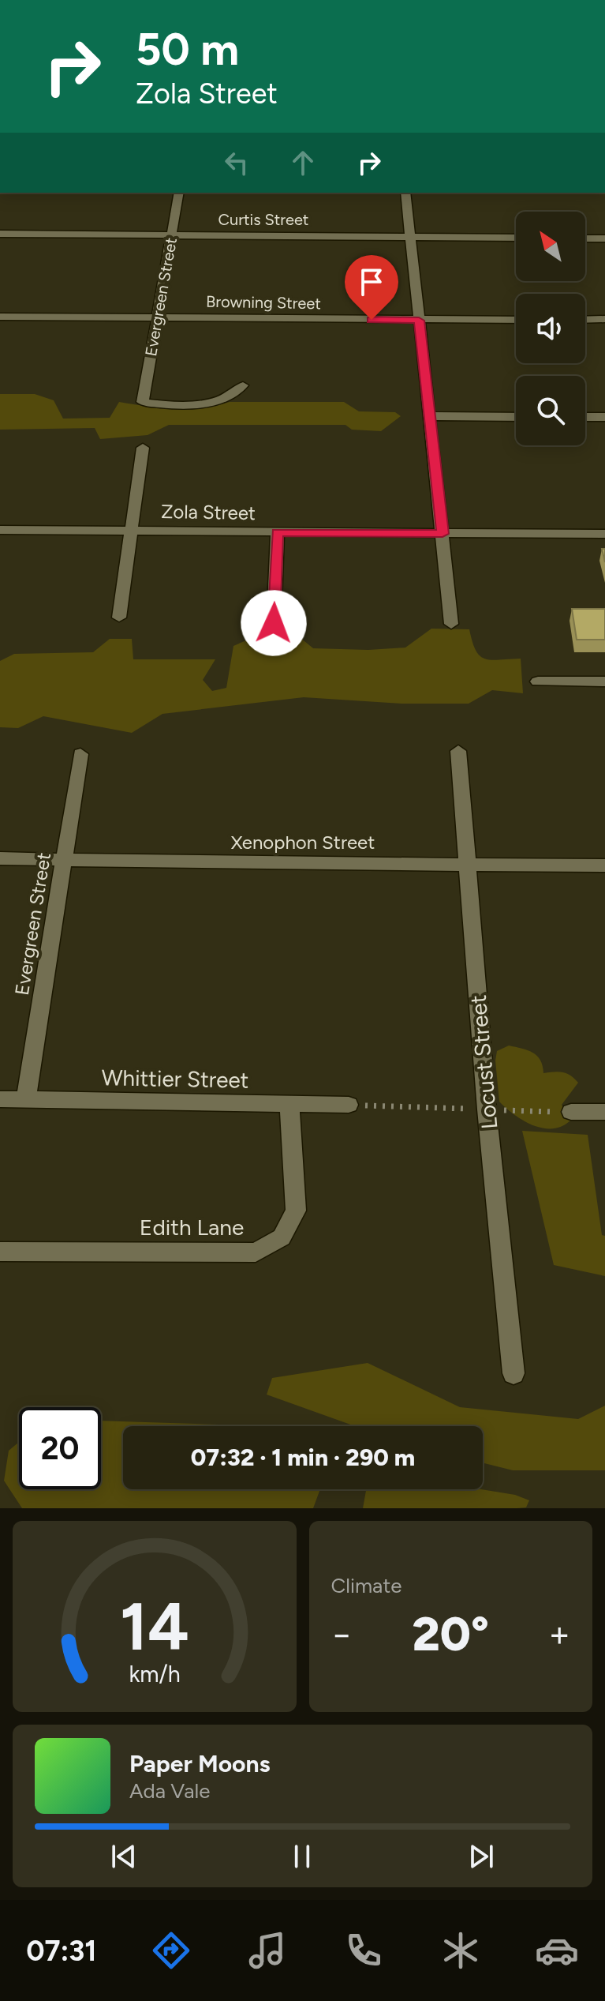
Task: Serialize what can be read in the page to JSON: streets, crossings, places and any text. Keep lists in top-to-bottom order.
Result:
{
  "streets": {
    "street": [
      "Curtis Street",
      "Evergreen Street",
      "Browning Street",
      "Zola Street",
      "Xenophon Street",
      "Locust Street",
      "Whittier Street",
      "Edith Lane"
    ]
  },
  "crossings": [
    ["Curtis Street", "Evergreen Street"],
    ["Evergreen Street", "Browning Street"],
    ["Evergreen Street", "Xenophon Street"],
    ["Evergreen Street", "Whittier Street"],
    ["Xenophon Street", "Locust Street"],
    ["Whittier Street", "Edith Lane"]
  ],
  "north": "top left",
  "page": {
    "turn": ["50 m", "Zola Street"],
    "limit": "20",
    "trip": "07:32 · 1 min · 290 m",
    "tile": "Climate",
    "heat": ["−", "20°", "+"],
    "song": ["Paper Moons", "Ada Vale"],
    "tabs": "07:31",
    "gauge": ["14", "km/h"]
  }
}
